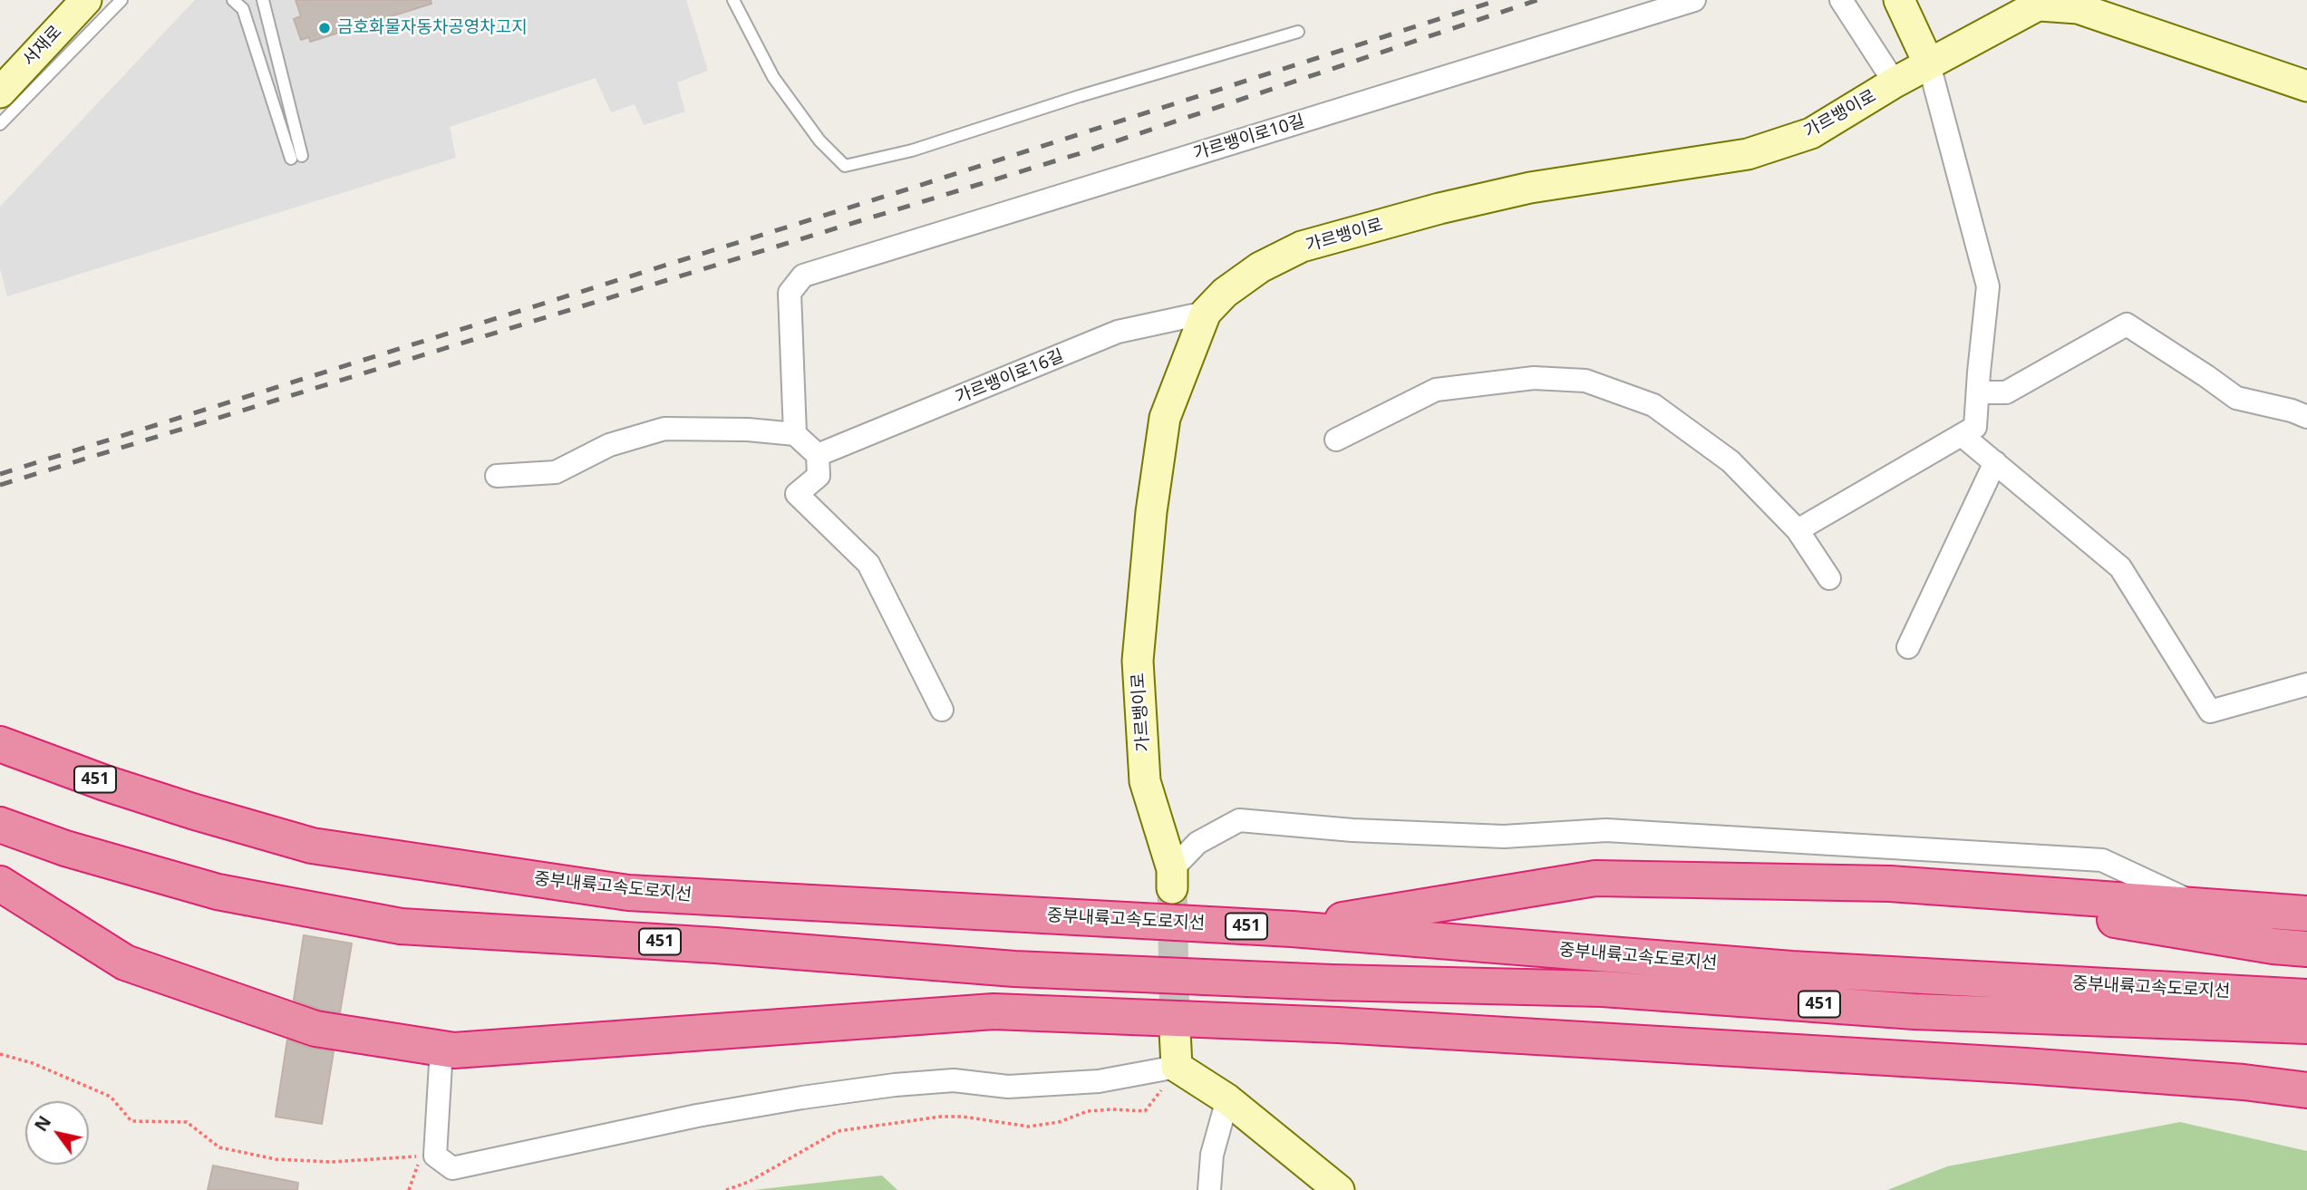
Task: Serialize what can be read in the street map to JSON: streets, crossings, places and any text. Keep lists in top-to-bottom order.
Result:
{
  "streets": {
    "highway": ["451", "중부내륙고속도로지선"],
    "street": [
      "서재로",
      "가르뱅이로",
      "가르뱅이로10길",
      "가르뱅이로16길"
    ]
  },
  "crossings": [
    ["가르뱅이로", "가르뱅이로16길"]
  ],
  "places": ["금호화물자동차공영차고지"],
  "north": "top left"
}
